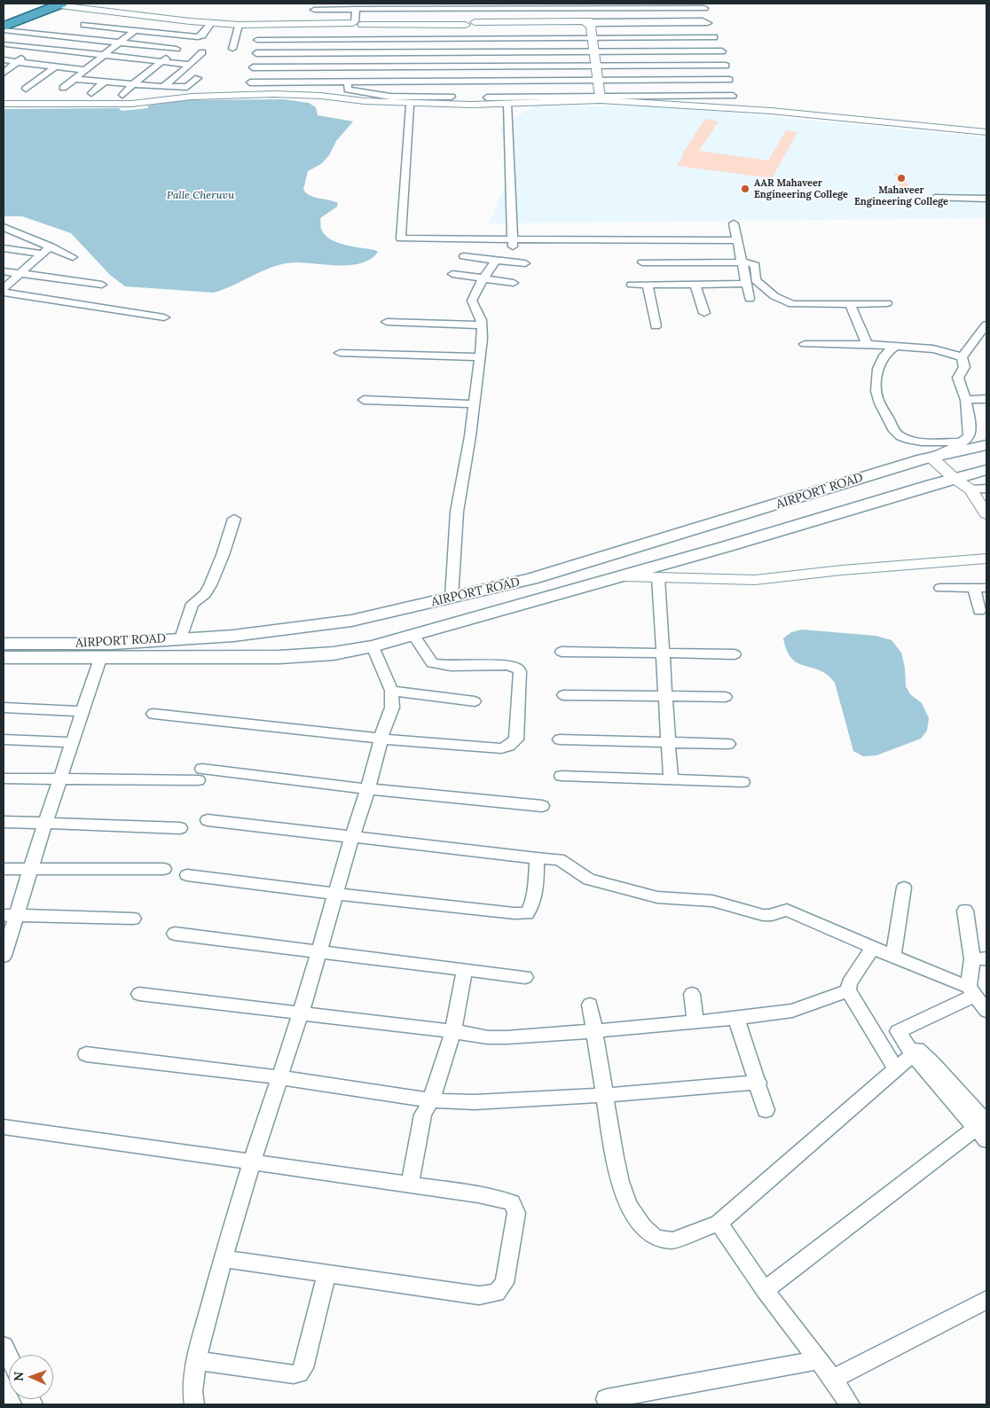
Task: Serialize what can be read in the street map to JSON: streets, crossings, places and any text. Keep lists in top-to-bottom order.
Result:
{
  "streets": {
    "main road": ["AIRPORT ROAD"]
  },
  "water": ["Palle Cheruvu"],
  "places": ["Mahaveer Engineering College", "AAR Mahaveer Engineering College"],
  "north": "left"
}
